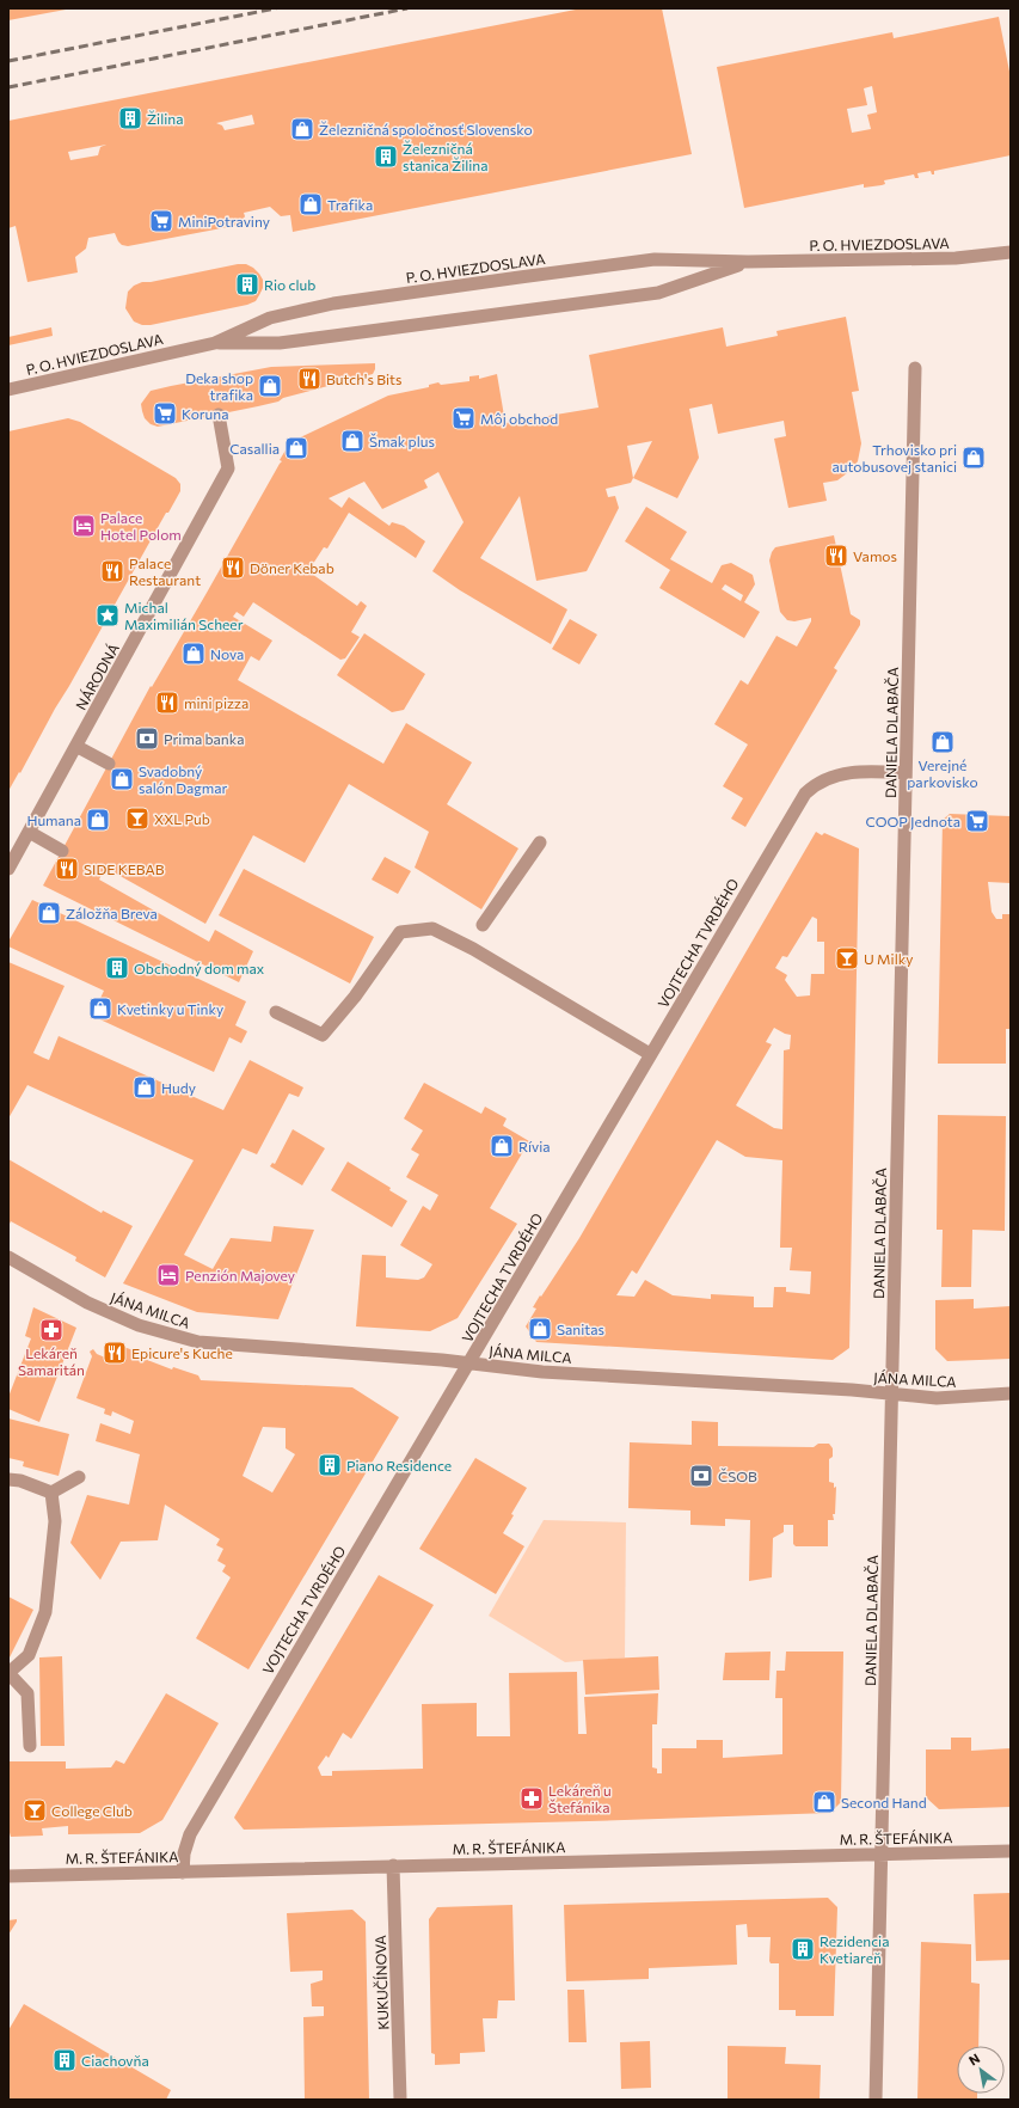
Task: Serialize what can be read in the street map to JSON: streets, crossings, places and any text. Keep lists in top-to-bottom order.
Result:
{
  "streets": {
    "street": [
      "P. O. HVIEZDOSLAVA",
      "NÁRODNÁ",
      "DANIELA DLABAČA",
      "VOJTECHA TVRDÉHO",
      "JÁNA MILCA",
      "M. R. ŠTEFÁNIKA",
      "KUKUČÍNOVA"
    ]
  },
  "crossings": [
    ["DANIELA DLABAČA", "VOJTECHA TVRDÉHO"],
    ["DANIELA DLABAČA", "JÁNA MILCA"],
    ["DANIELA DLABAČA", "M. R. ŠTEFÁNIKA"],
    ["VOJTECHA TVRDÉHO", "JÁNA MILCA"],
    ["VOJTECHA TVRDÉHO", "M. R. ŠTEFÁNIKA"],
    ["M. R. ŠTEFÁNIKA", "KUKUČÍNOVA"]
  ],
  "places": {
    "building": [
      "Žilina",
      "Železničná stanica Žilina",
      "Rio club",
      "Obchodný dom max",
      "Piano Residence",
      "Rezidencia Kvetiareň",
      "Ciachovňa"
    ],
    "shop": [
      "Železničná spoločnosť Slovensko",
      "Trafika",
      "Deka shop trafika",
      "Šmak plus",
      "Casallia",
      "Trhovisko pri autobusovej stanici",
      "Nova",
      "Verejné parkovisko",
      "Svadobný salón Dagmar",
      "Humana",
      "Záložňa Breva",
      "Kvetinky u Tinky",
      "Hudy",
      "Rívia",
      "Sanitas",
      "Second Hand"
    ],
    "supermarket": [
      "MiniPotraviny",
      "Koruna",
      "Môj obchod",
      "COOP Jednota"
    ],
    "restaurant": [
      "Butch's Bits",
      "Vamos",
      "Döner Kebab",
      "Palace Restaurant",
      "mini pizza",
      "SIDE KEBAB",
      "Epicure's Kuche"
    ],
    "hotel": ["Palace Hotel Polom", "Penzión Majovey"],
    "place": ["Michal Maximilián Scheer"],
    "bank": ["Prima banka", "ČSOB"],
    "bar": ["XXL Pub", "U Milky", "College Club"],
    "pharmacy": ["Lekáreň Samaritán", "Lekáreň u Štefánika"]
  },
  "north": "top left"
}
